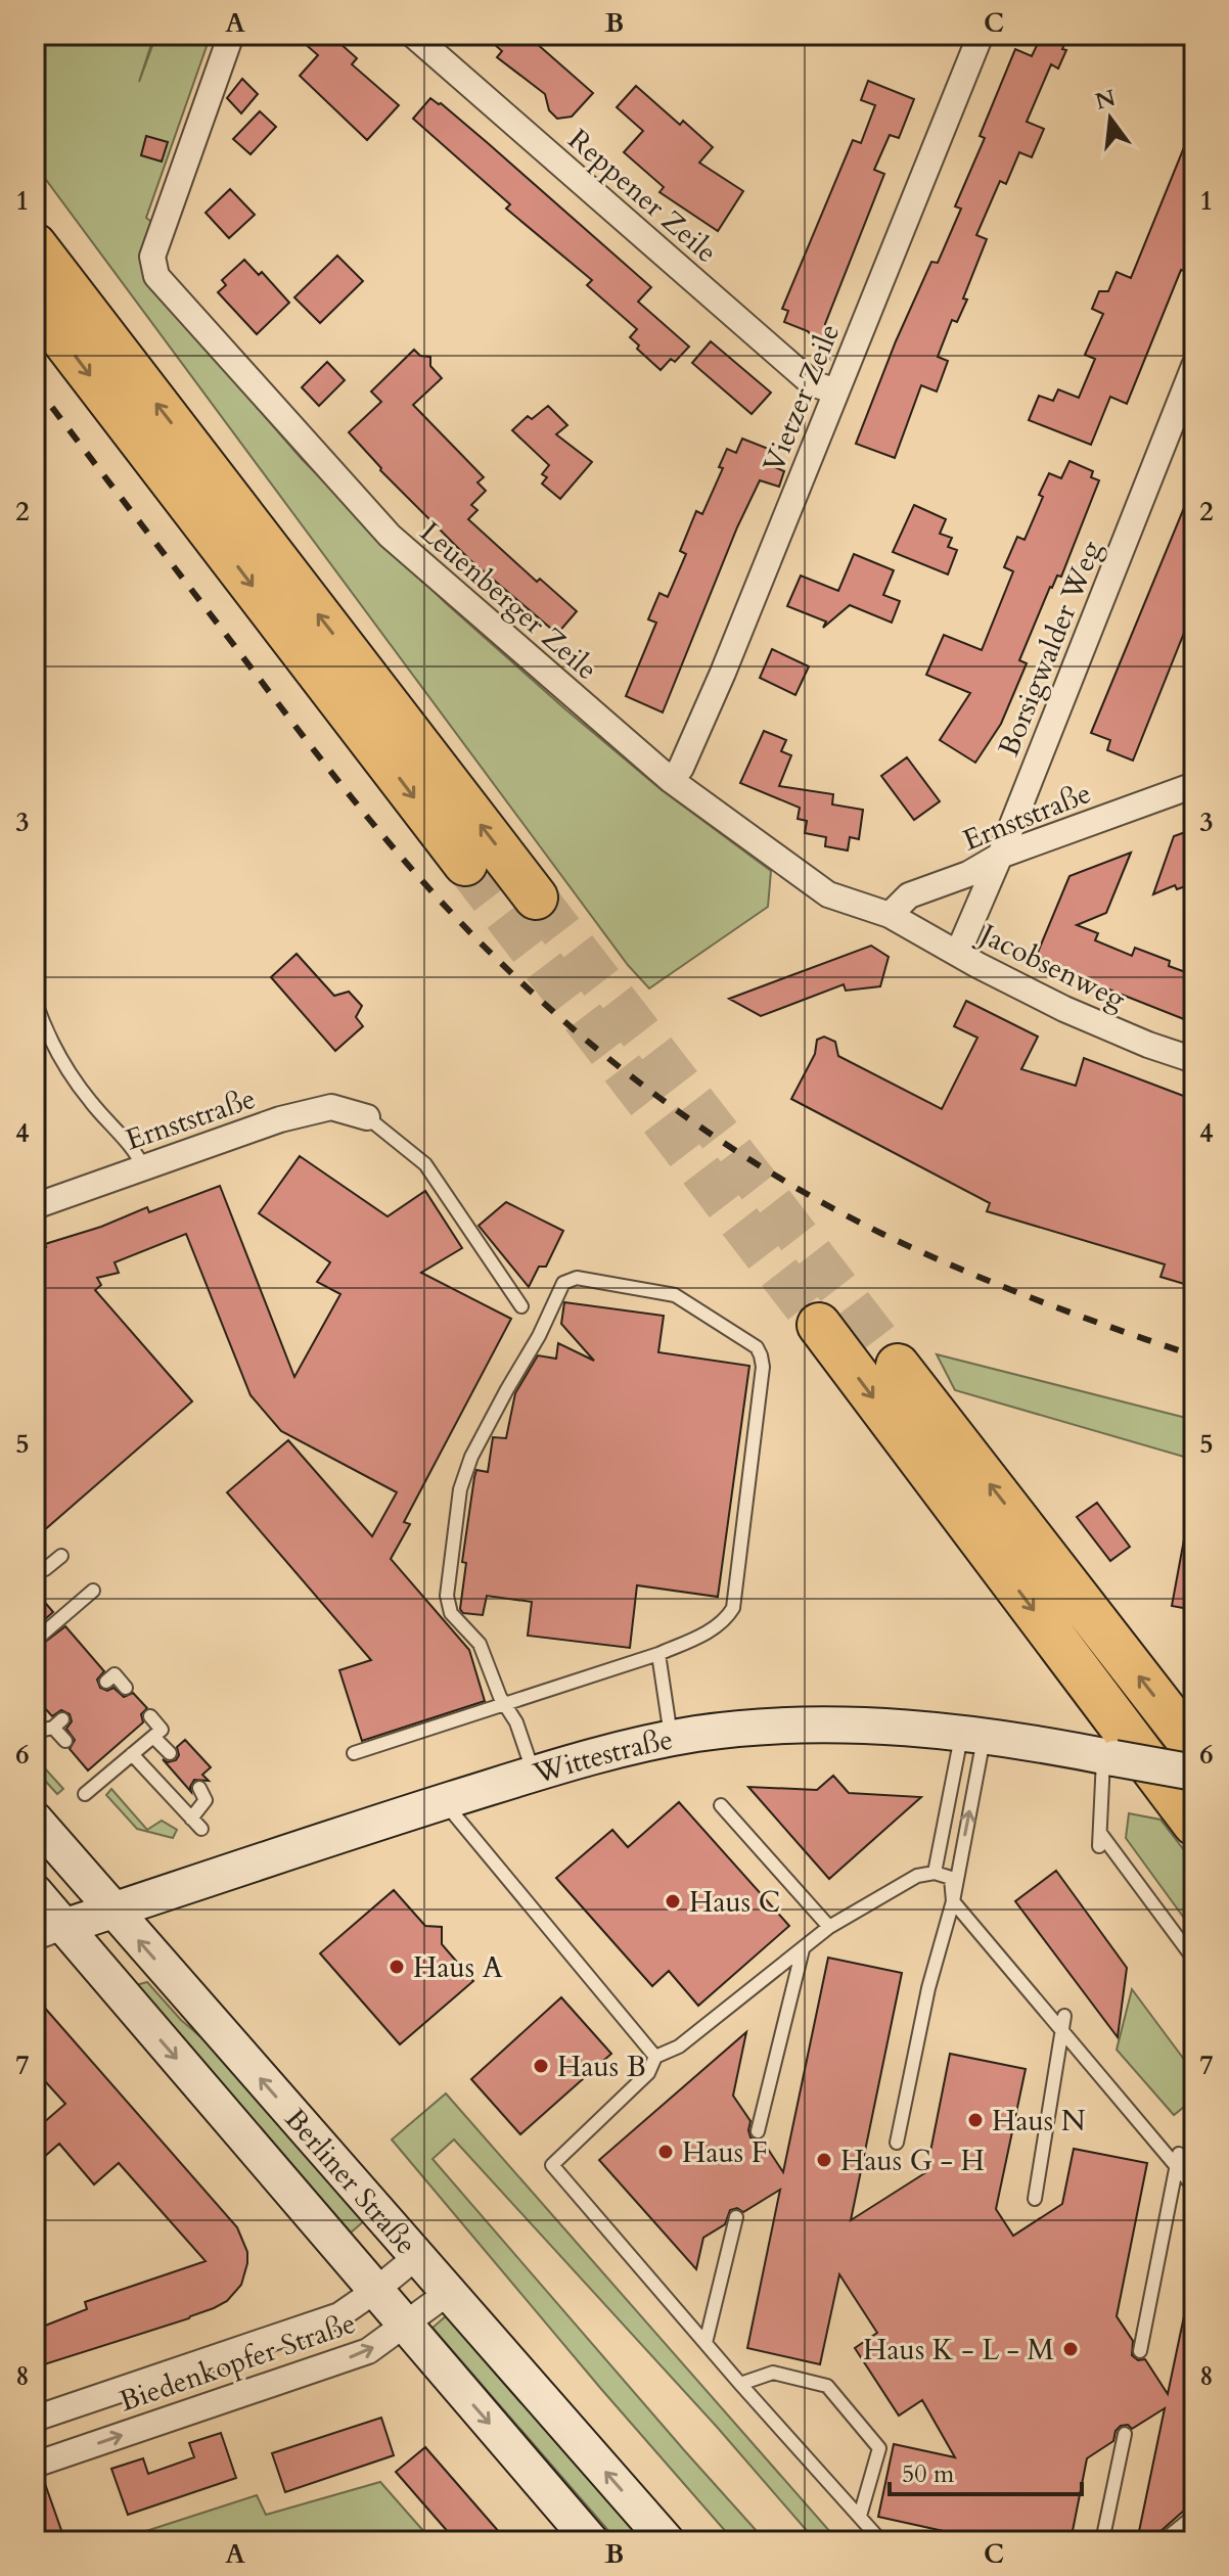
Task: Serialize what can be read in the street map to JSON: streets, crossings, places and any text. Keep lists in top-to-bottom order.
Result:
{
  "streets": {
    "main road": ["Wittestraße", "Berliner Straße"],
    "street": [
      "Reppener Zeile",
      "Vietzer Zeile",
      "Leuenberger Zeile",
      "Borsigwalder Weg",
      "Ernststraße",
      "Jacobsenweg",
      "Biedenkopfer Straße"
    ]
  },
  "crossings": [
    ["Reppener Zeile", "Vietzer Zeile"],
    ["Vietzer Zeile", "Leuenberger Zeile"],
    ["Leuenberger Zeile", "Ernststraße"],
    ["Leuenberger Zeile", "Jacobsenweg"],
    ["Borsigwalder Weg", "Ernststraße"],
    ["Borsigwalder Weg", "Jacobsenweg"],
    ["Ernststraße", "Jacobsenweg"],
    ["Wittestraße", "Berliner Straße"],
    ["Berliner Straße", "Biedenkopfer Straße"]
  ],
  "places": [
    "Haus C",
    "Haus A",
    "Haus B",
    "Haus N",
    "Haus F",
    "Haus G - H",
    "Haus K - L - M"
  ],
  "scale_bar": "50 m",
  "north": "top",
  "grid": {
    "columns": ["A", "B", "C"],
    "rows": [
      "1",
      "2",
      "3",
      "4",
      "5",
      "6",
      "7",
      "8"
    ]
  }
}
